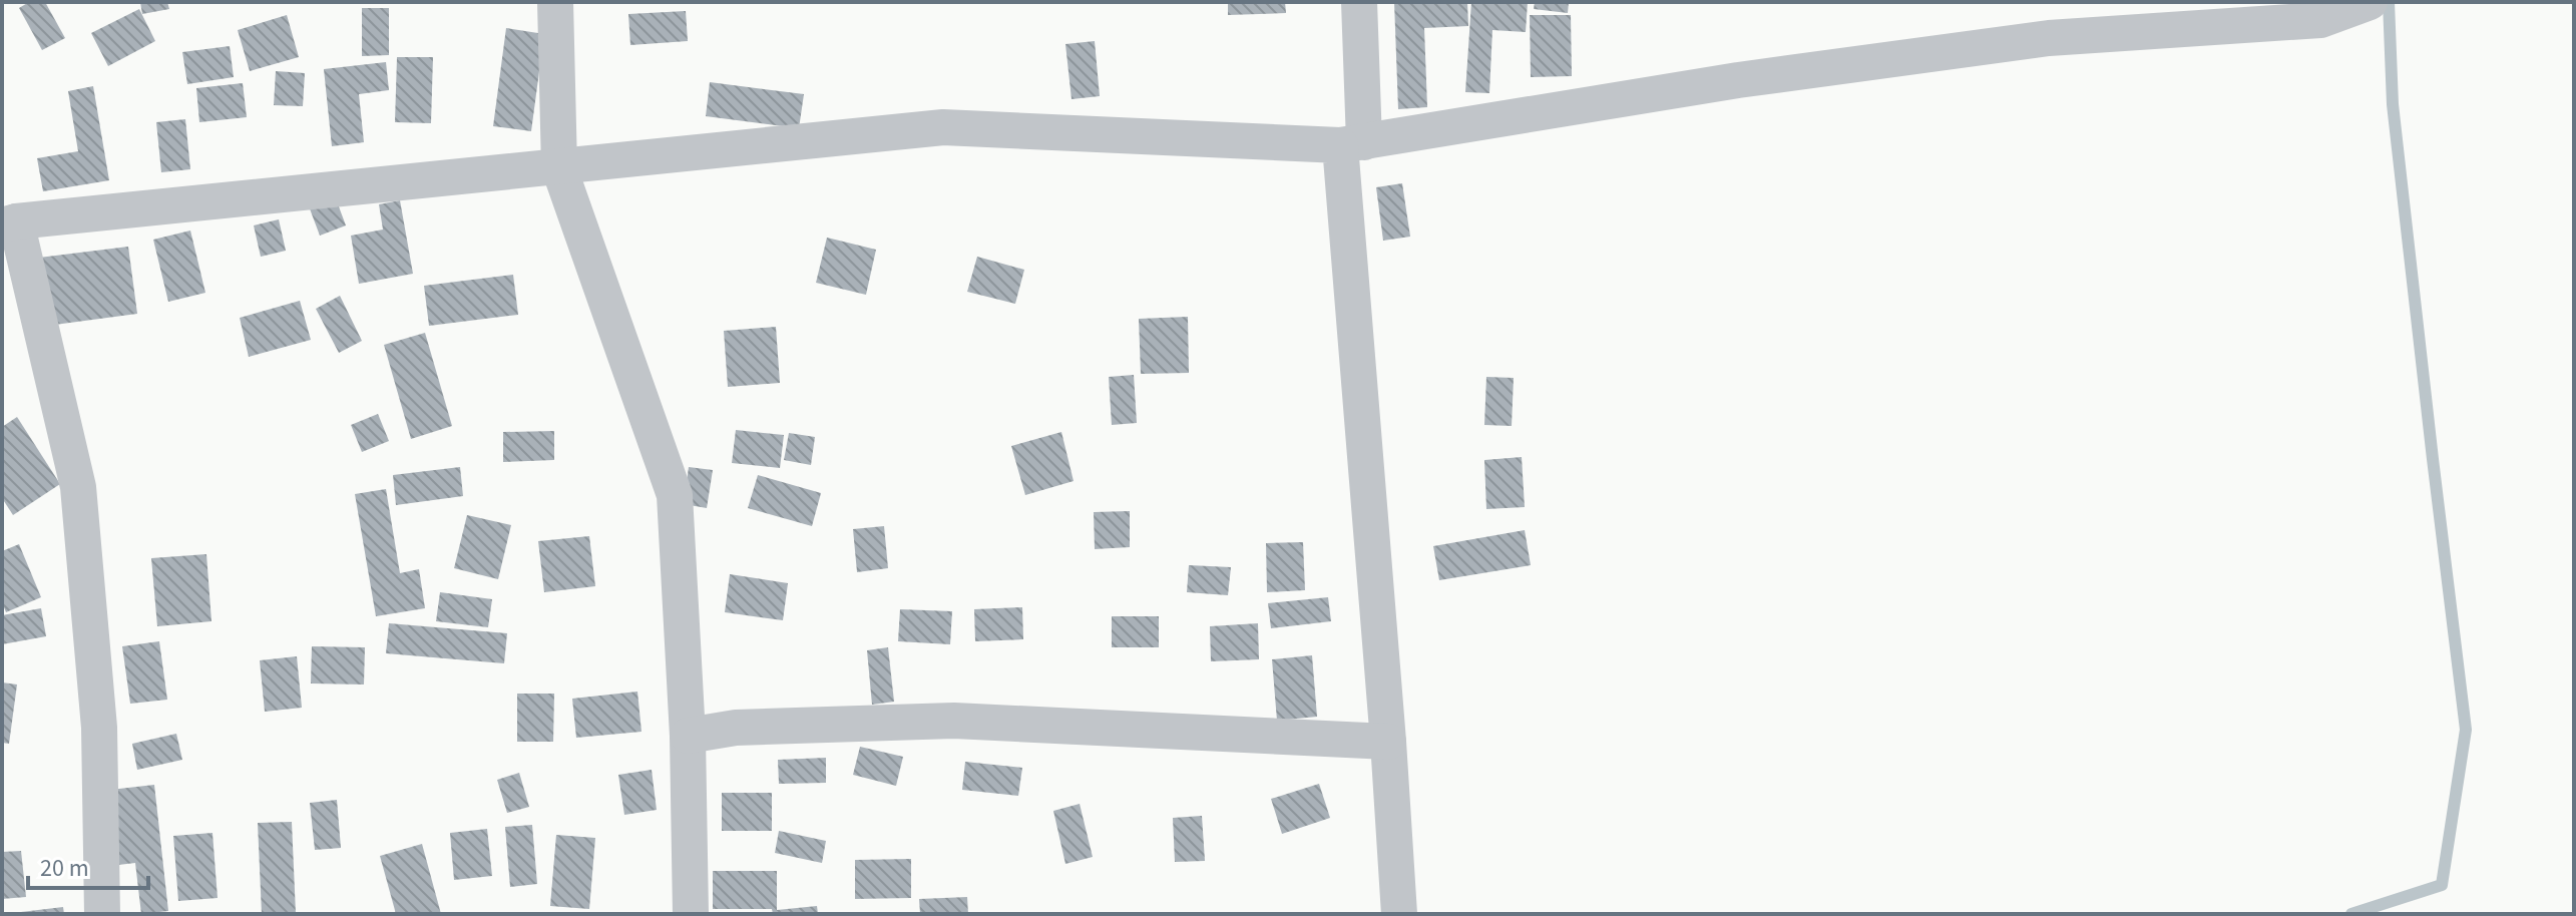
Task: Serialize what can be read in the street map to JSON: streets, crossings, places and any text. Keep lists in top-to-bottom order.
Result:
{
  "scale_bar": "20 m"
}
